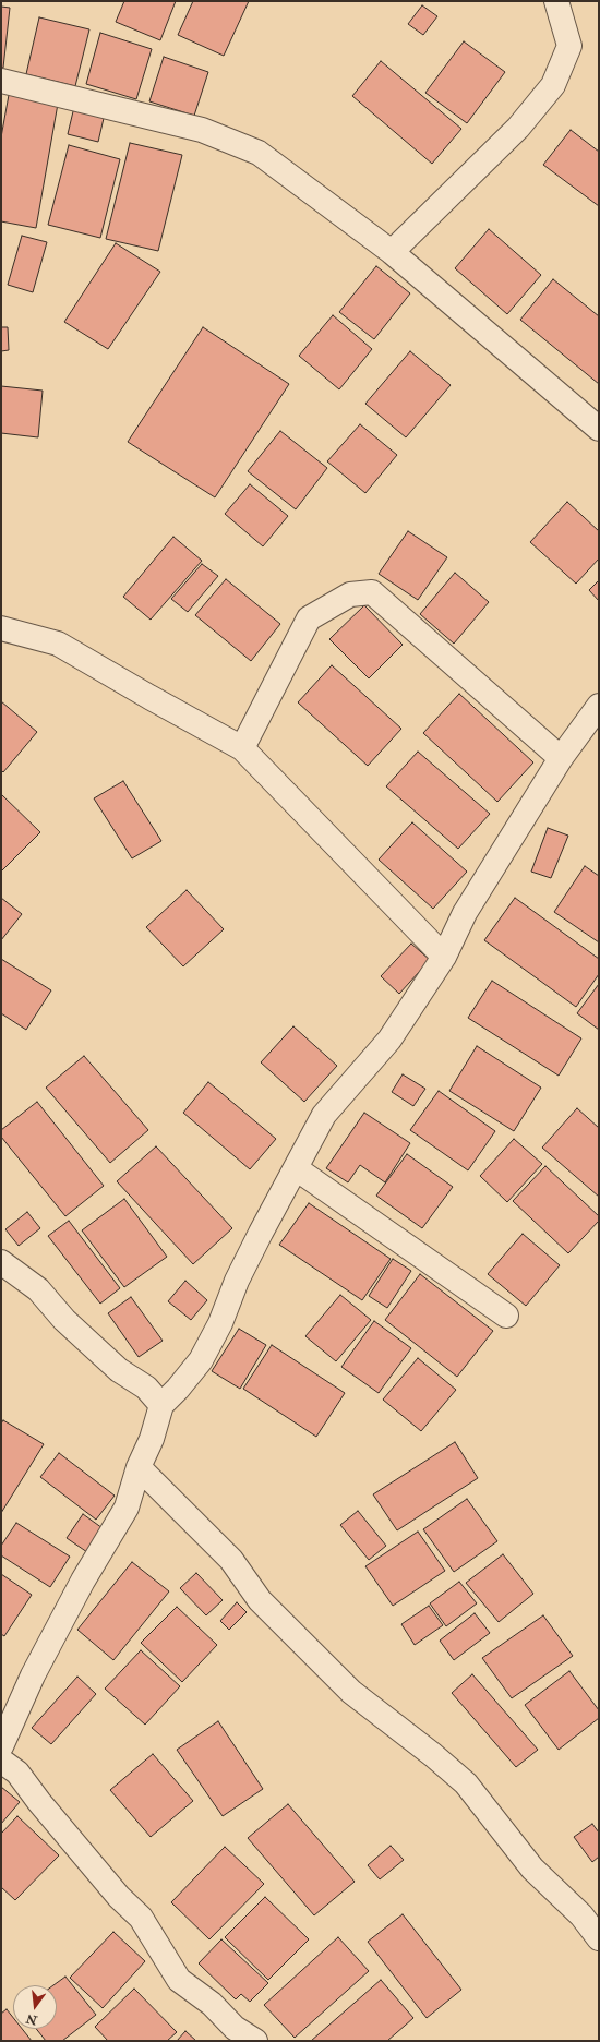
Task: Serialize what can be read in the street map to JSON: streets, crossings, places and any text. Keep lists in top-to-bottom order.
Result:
{
  "north": "bottom"
}
